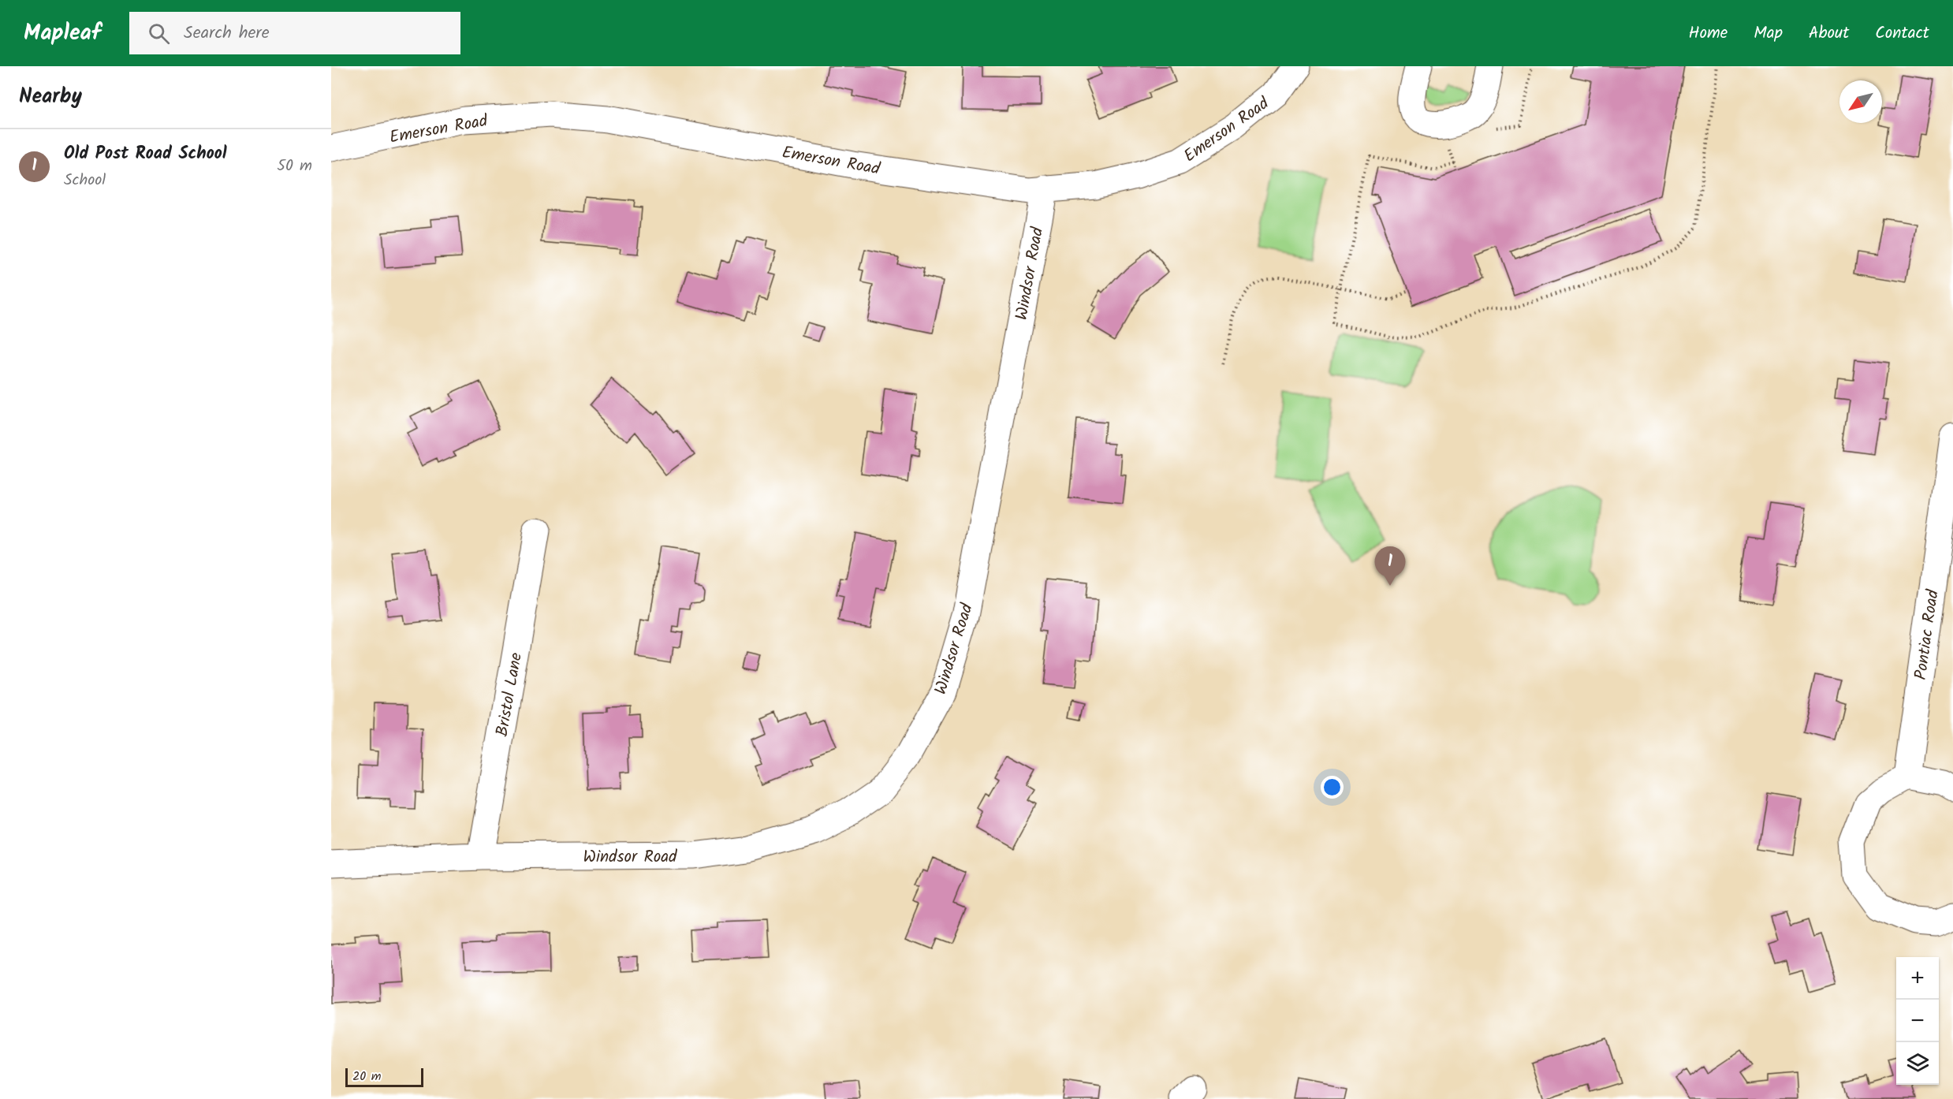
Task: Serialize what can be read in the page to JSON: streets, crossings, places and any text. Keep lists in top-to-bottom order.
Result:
{
  "streets": {
    "street": [
      "Emerson Road",
      "Windsor Road",
      "Pontiac Road",
      "Bristol Lane"
    ]
  },
  "crossings": [
    ["Emerson Road", "Windsor Road"],
    ["Windsor Road", "Bristol Lane"]
  ],
  "scale_bar": "20 m",
  "north": "bottom left",
  "page": {
    "header": "Mapleaf",
    "search": "Search here",
    "nav": [
      "Home",
      "Map",
      "About",
      "Contact"
    ],
    "heading": "Nearby",
    "list": [
      {
        "mark": "1",
        "name": "Old Post Road School",
        "note": "School",
        "value": "50 m"
      }
    ],
    "pins": "1",
    "map_buttons": ["+", "−"],
    "scale": "20 m"
  }
}
